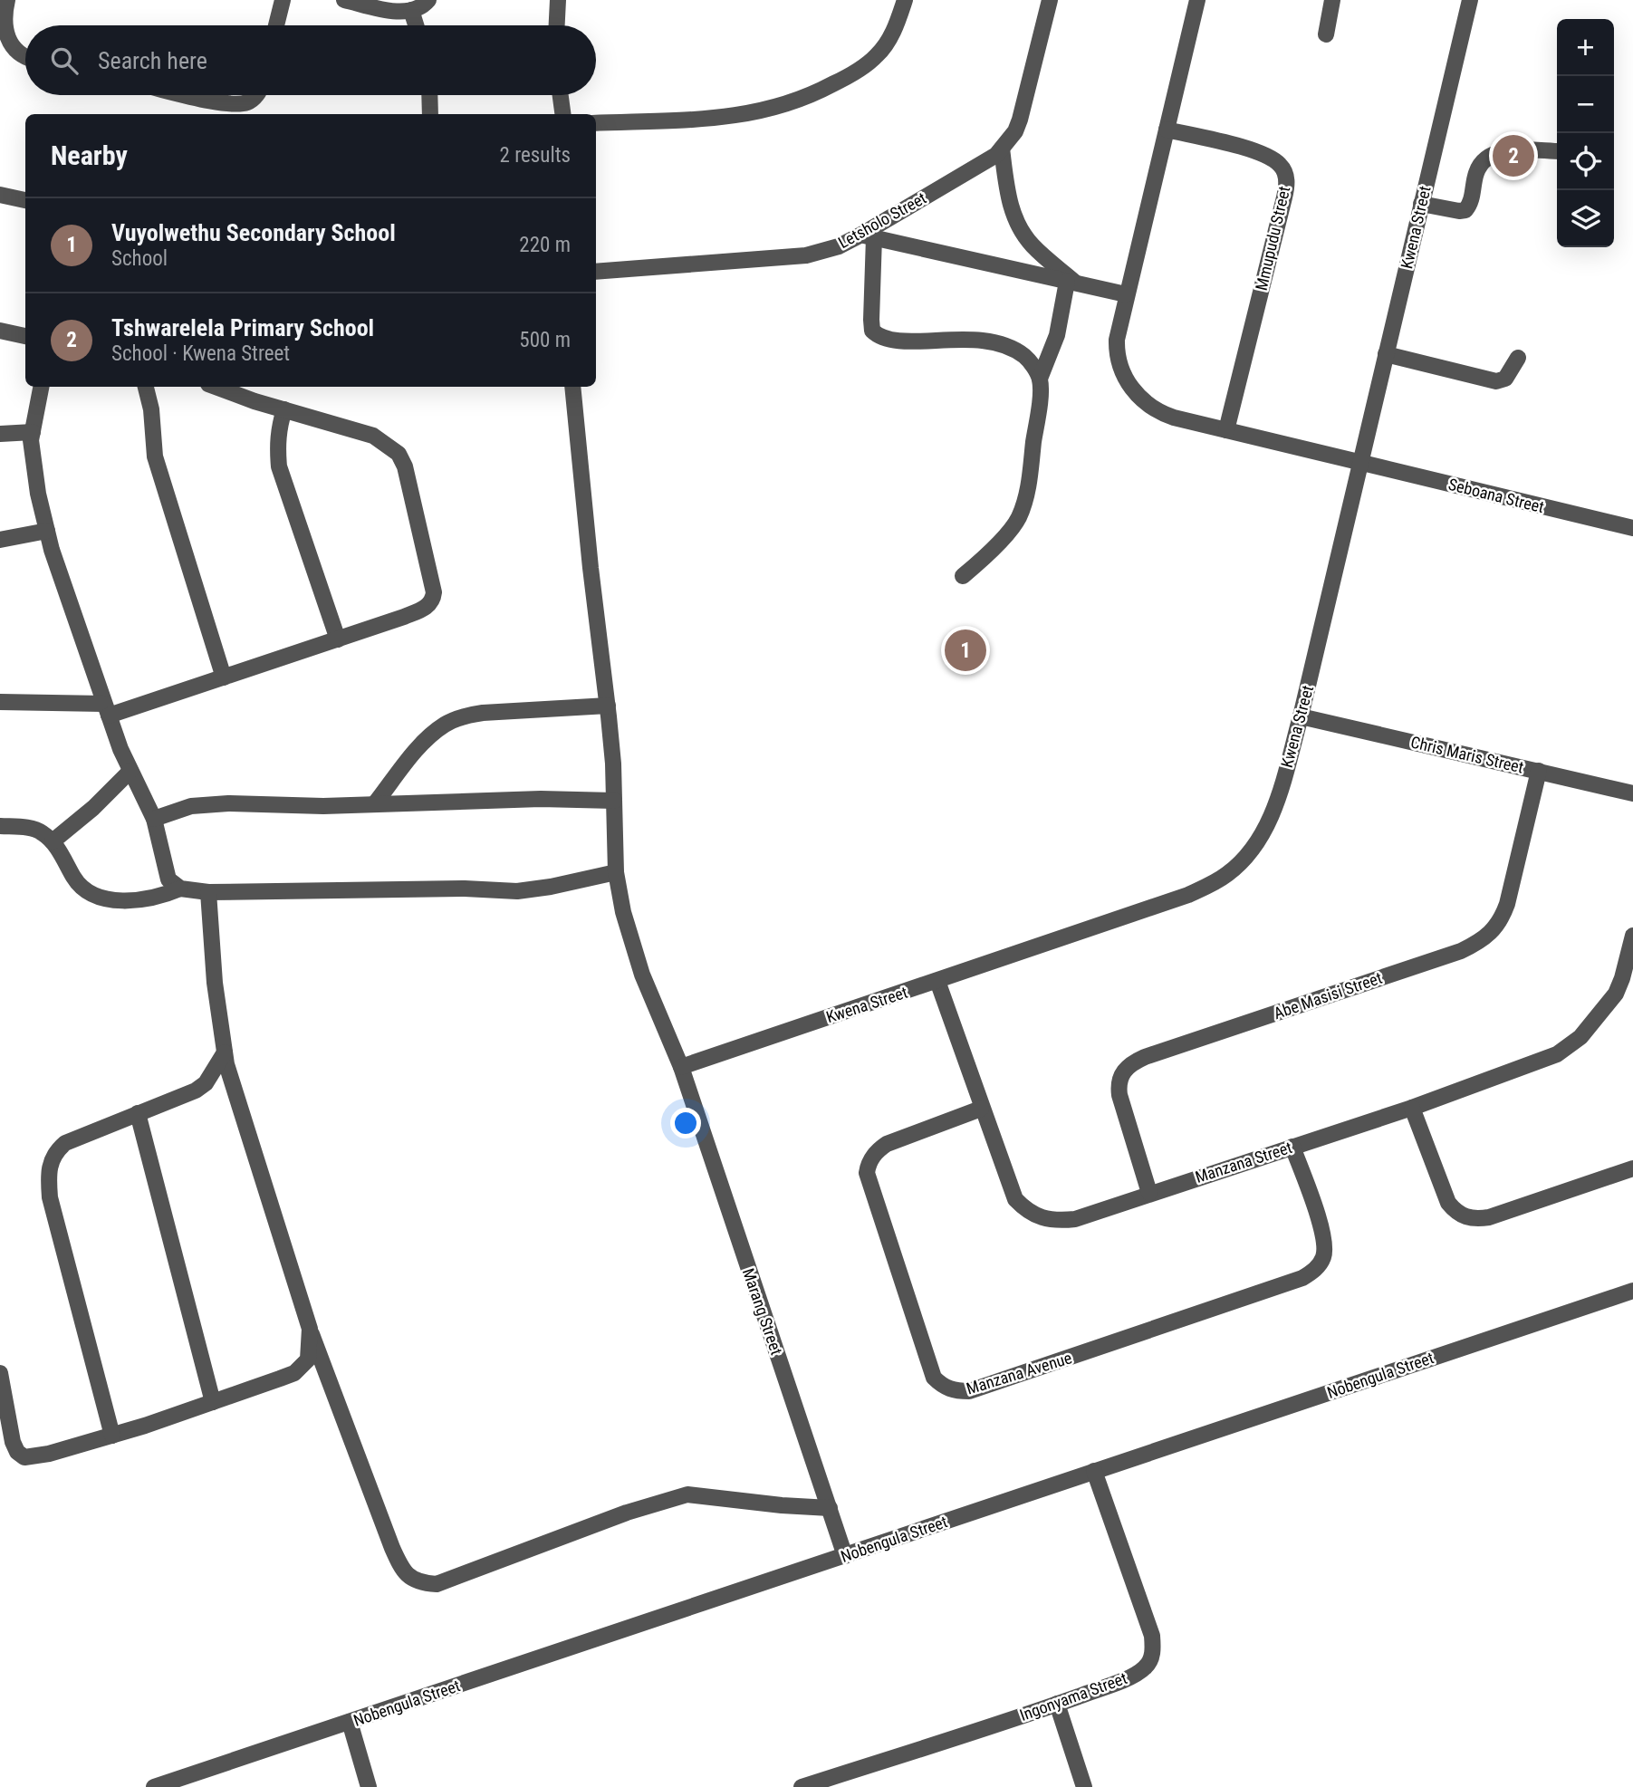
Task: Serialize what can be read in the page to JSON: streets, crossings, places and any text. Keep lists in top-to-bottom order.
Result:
{
  "streets": {
    "street": [
      "Letsholo Street",
      "Kwena Street",
      "Mmupudu Street",
      "Seboana Street",
      "Chris Maris Street",
      "Abe Masisi Street",
      "Manzana Street",
      "Marang Street",
      "Manzana Avenue",
      "Nobengula Street",
      "Ingonyama Street"
    ]
  },
  "crossings": [
    ["Kwena Street", "Seboana Street"],
    ["Kwena Street", "Chris Maris Street"],
    ["Kwena Street", "Manzana Street"],
    ["Kwena Street", "Marang Street"],
    ["Chris Maris Street", "Abe Masisi Street"],
    ["Abe Masisi Street", "Manzana Street"],
    ["Manzana Street", "Manzana Avenue"],
    ["Marang Street", "Nobengula Street"],
    ["Nobengula Street", "Ingonyama Street"]
  ],
  "page": {
    "map_buttons": ["+", "−"],
    "search": "Search here",
    "heading": ["Nearby", "2 results"],
    "pins": ["2", "1"],
    "list": [
      {
        "mark": "1",
        "name": "Vuyolwethu Secondary School",
        "note": "School",
        "value": "220 m"
      },
      {
        "mark": "2",
        "name": "Tshwarelela Primary School",
        "note": "School · Kwena Street",
        "value": "500 m"
      }
    ]
  }
}
